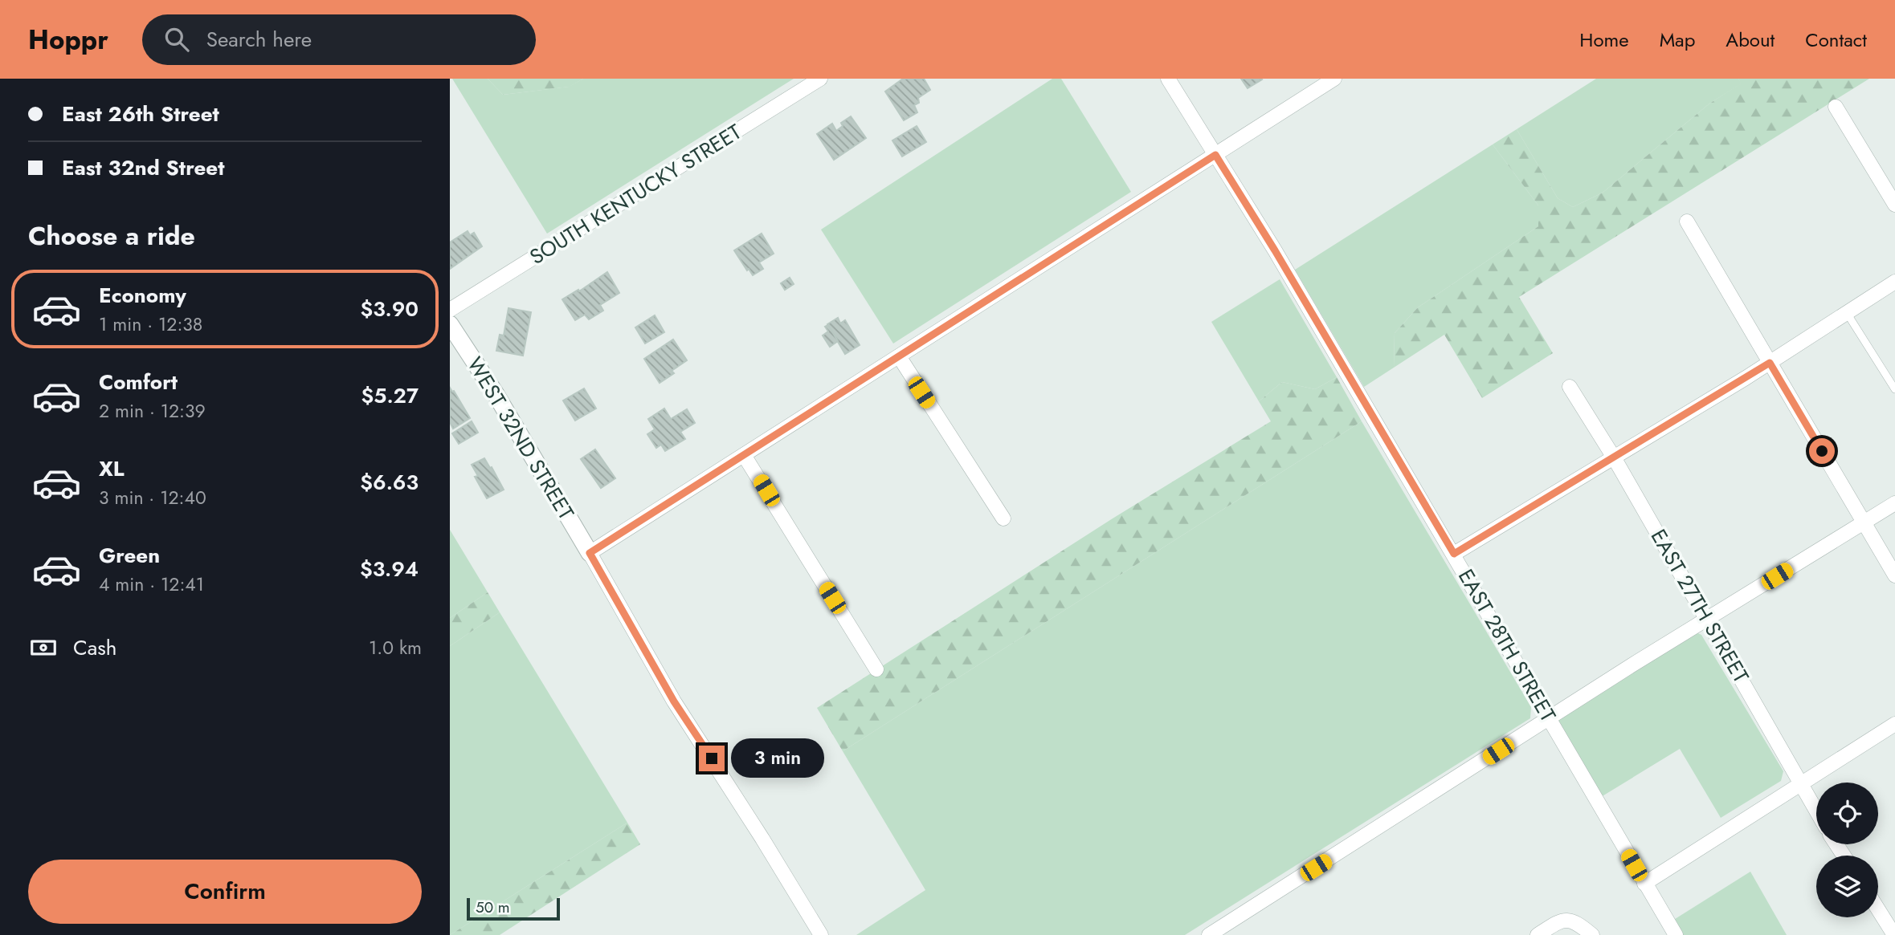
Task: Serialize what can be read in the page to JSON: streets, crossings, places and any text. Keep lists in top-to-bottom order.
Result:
{
  "streets": {
    "street": [
      "SOUTH KENTUCKY STREET",
      "WEST 32ND STREET",
      "EAST 27TH STREET",
      "EAST 28TH STREET"
    ]
  },
  "scale_bar": "50 m",
  "page": {
    "header": "Hoppr",
    "search": "Search here",
    "nav": [
      "Home",
      "Map",
      "About",
      "Contact"
    ],
    "banner": ["East 26th Street", "East 32nd Street"],
    "heading": "Choose a ride",
    "list": [
      {
        "name": "Economy",
        "note": "1 min · 12:38",
        "value": "$3.90"
      },
      {
        "name": "Comfort",
        "note": "2 min · 12:39",
        "value": "$5.27"
      },
      {
        "name": "XL",
        "note": "3 min · 12:40",
        "value": "$6.63"
      },
      {
        "name": "Green",
        "note": "4 min · 12:41",
        "value": "$3.94"
      }
    ],
    "pay": ["Cash", "1.0 km"],
    "bubble": "3 min",
    "buttons": "Confirm",
    "scale": "50 m"
  }
}
